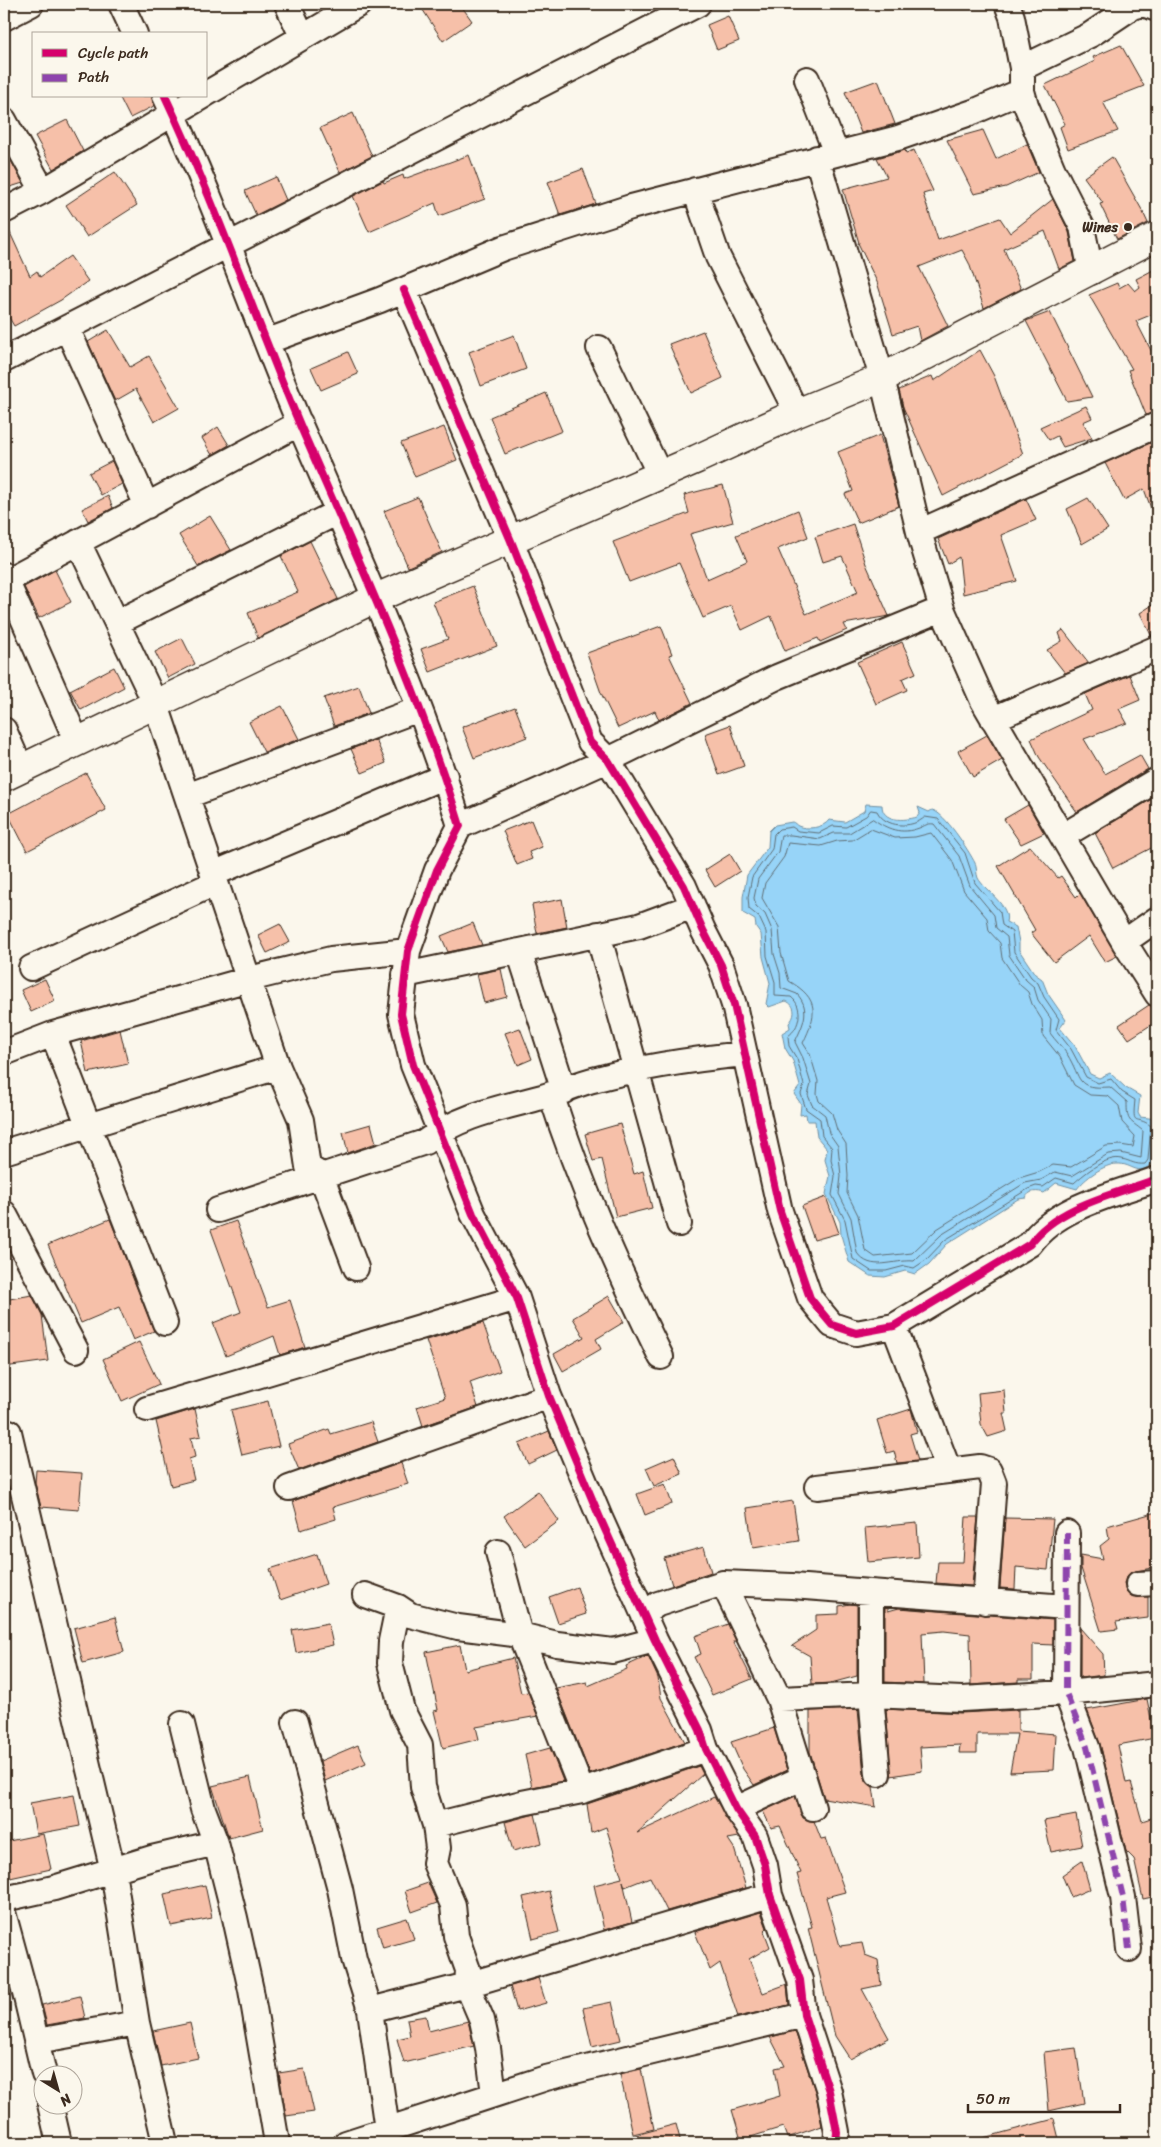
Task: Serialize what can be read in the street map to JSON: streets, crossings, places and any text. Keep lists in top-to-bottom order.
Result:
{
  "places": ["Wines"],
  "legend": ["Cycle path", "Path"],
  "scale_bar": "50 m",
  "north": "bottom right"
}
